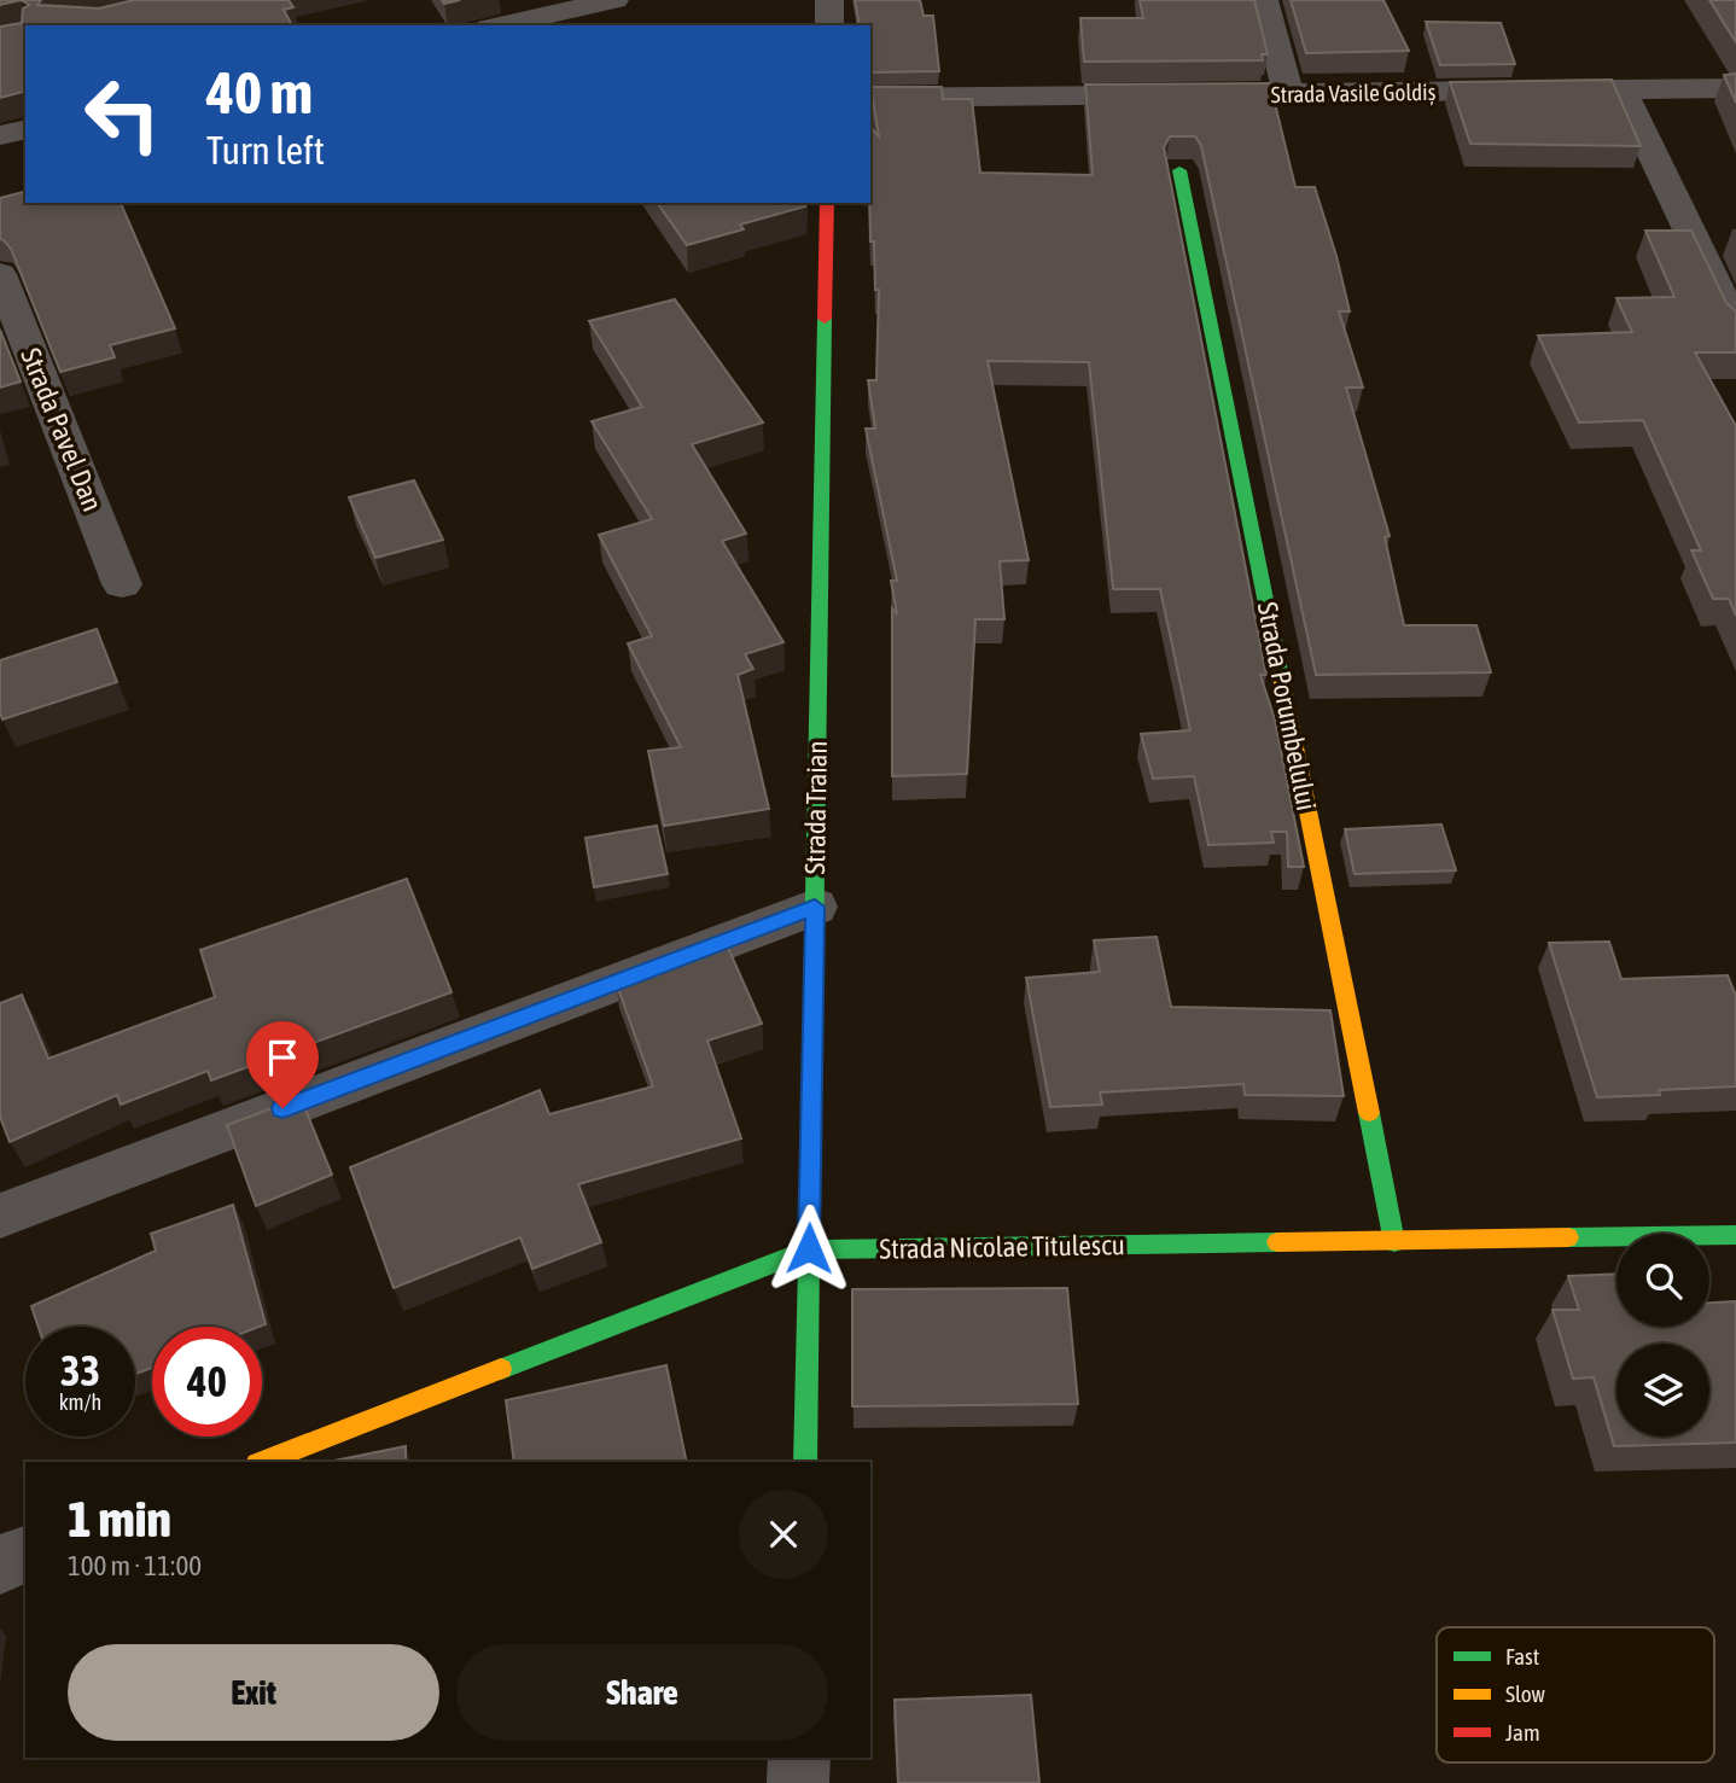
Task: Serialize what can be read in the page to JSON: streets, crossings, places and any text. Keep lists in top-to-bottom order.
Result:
{
  "streets": {
    "street": [
      "Strada Vasile Goldiș",
      "Strada Pavel Dan",
      "Strada Porumbelului",
      "Strada Traian",
      "Strada Nicolae Titulescu"
    ]
  },
  "crossings": [
    ["Strada Porumbelului", "Strada Nicolae Titulescu"],
    ["Strada Traian", "Strada Nicolae Titulescu"]
  ],
  "legend": ["Fast", "Slow", "Jam"],
  "page": {
    "turn": ["40 m", "Turn left"],
    "speed": "33 km/h",
    "limit": "40",
    "heading": ["1 min", "100 m · 11:00"],
    "buttons": ["Exit", "Share"]
  }
}
